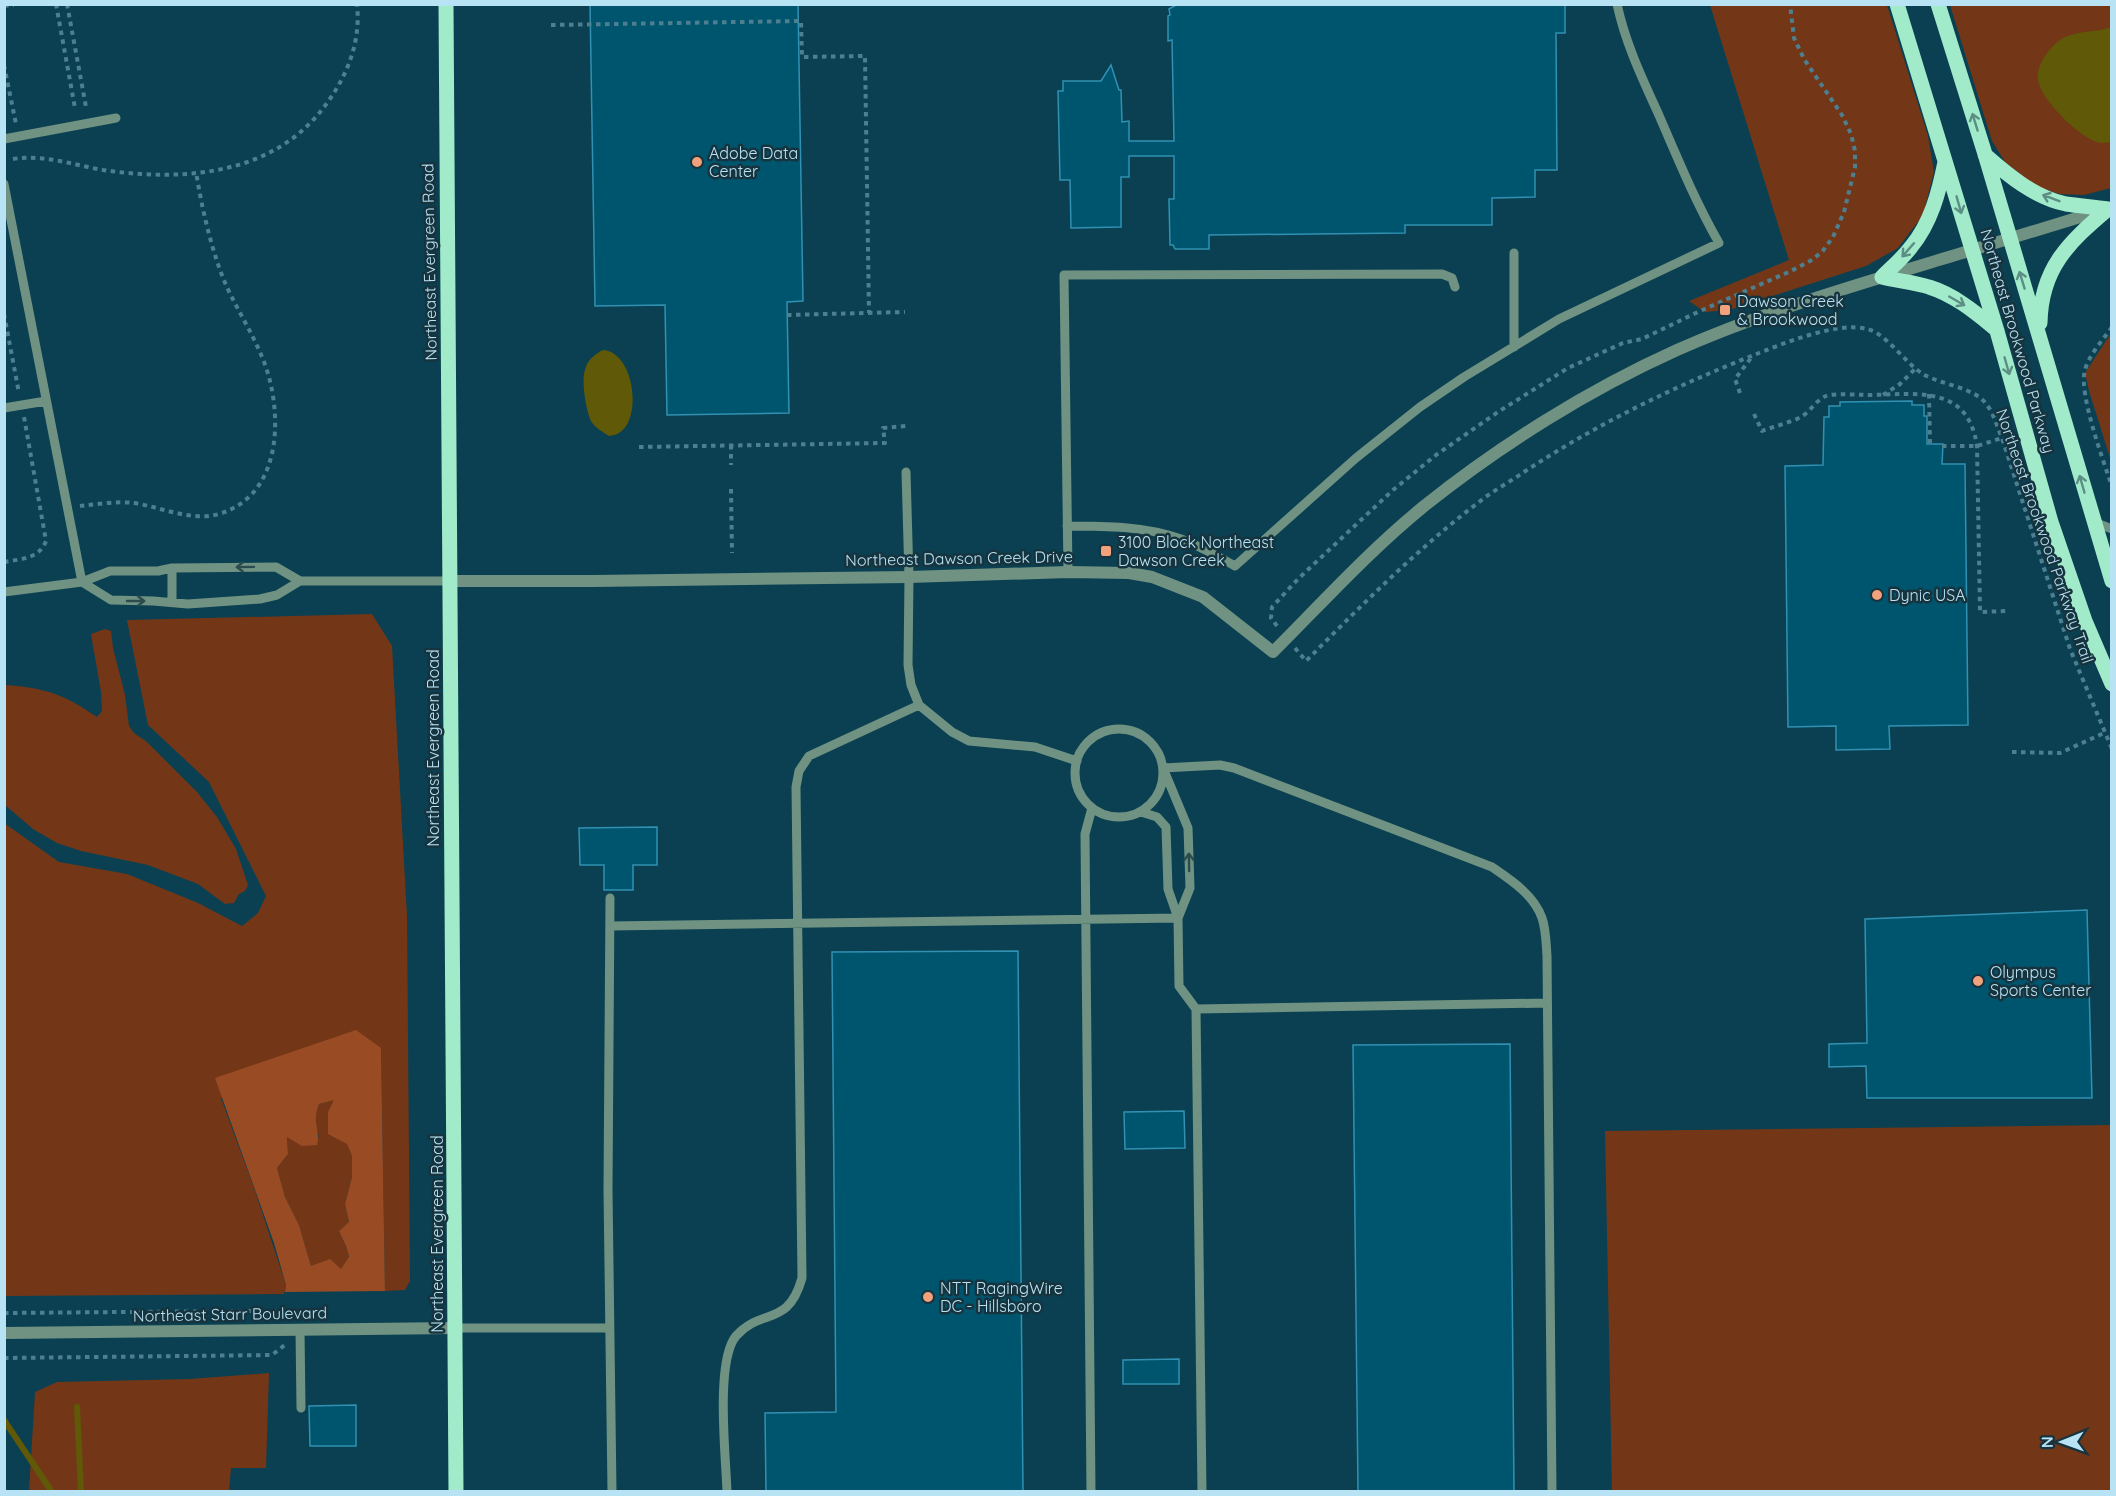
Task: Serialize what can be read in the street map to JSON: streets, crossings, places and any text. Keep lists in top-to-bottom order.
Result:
{
  "streets": {
    "main road": ["Northeast Evergreen Road", "Northeast Brookwood Parkway"],
    "street": ["Northeast Dawson Creek Drive", "Northeast Starr Boulevard"],
    "path": ["Northeast Brookwood Parkway Trail"]
  },
  "crossings": [
    ["Northeast Evergreen Road", "Northeast Dawson Creek Drive"],
    ["Northeast Evergreen Road", "Northeast Starr Boulevard"],
    ["Northeast Brookwood Parkway", "Northeast Dawson Creek Drive"]
  ],
  "places": {
    "other": [
      "Adobe Data Center",
      "Dynic USA",
      "Olympus Sports Center",
      "NTT RagingWire DC - Hillsboro"
    ],
    "transit": ["Dawson Creek & Brookwood", "3100 Block Northeast Dawson Creek"]
  },
  "north": "left"
}
